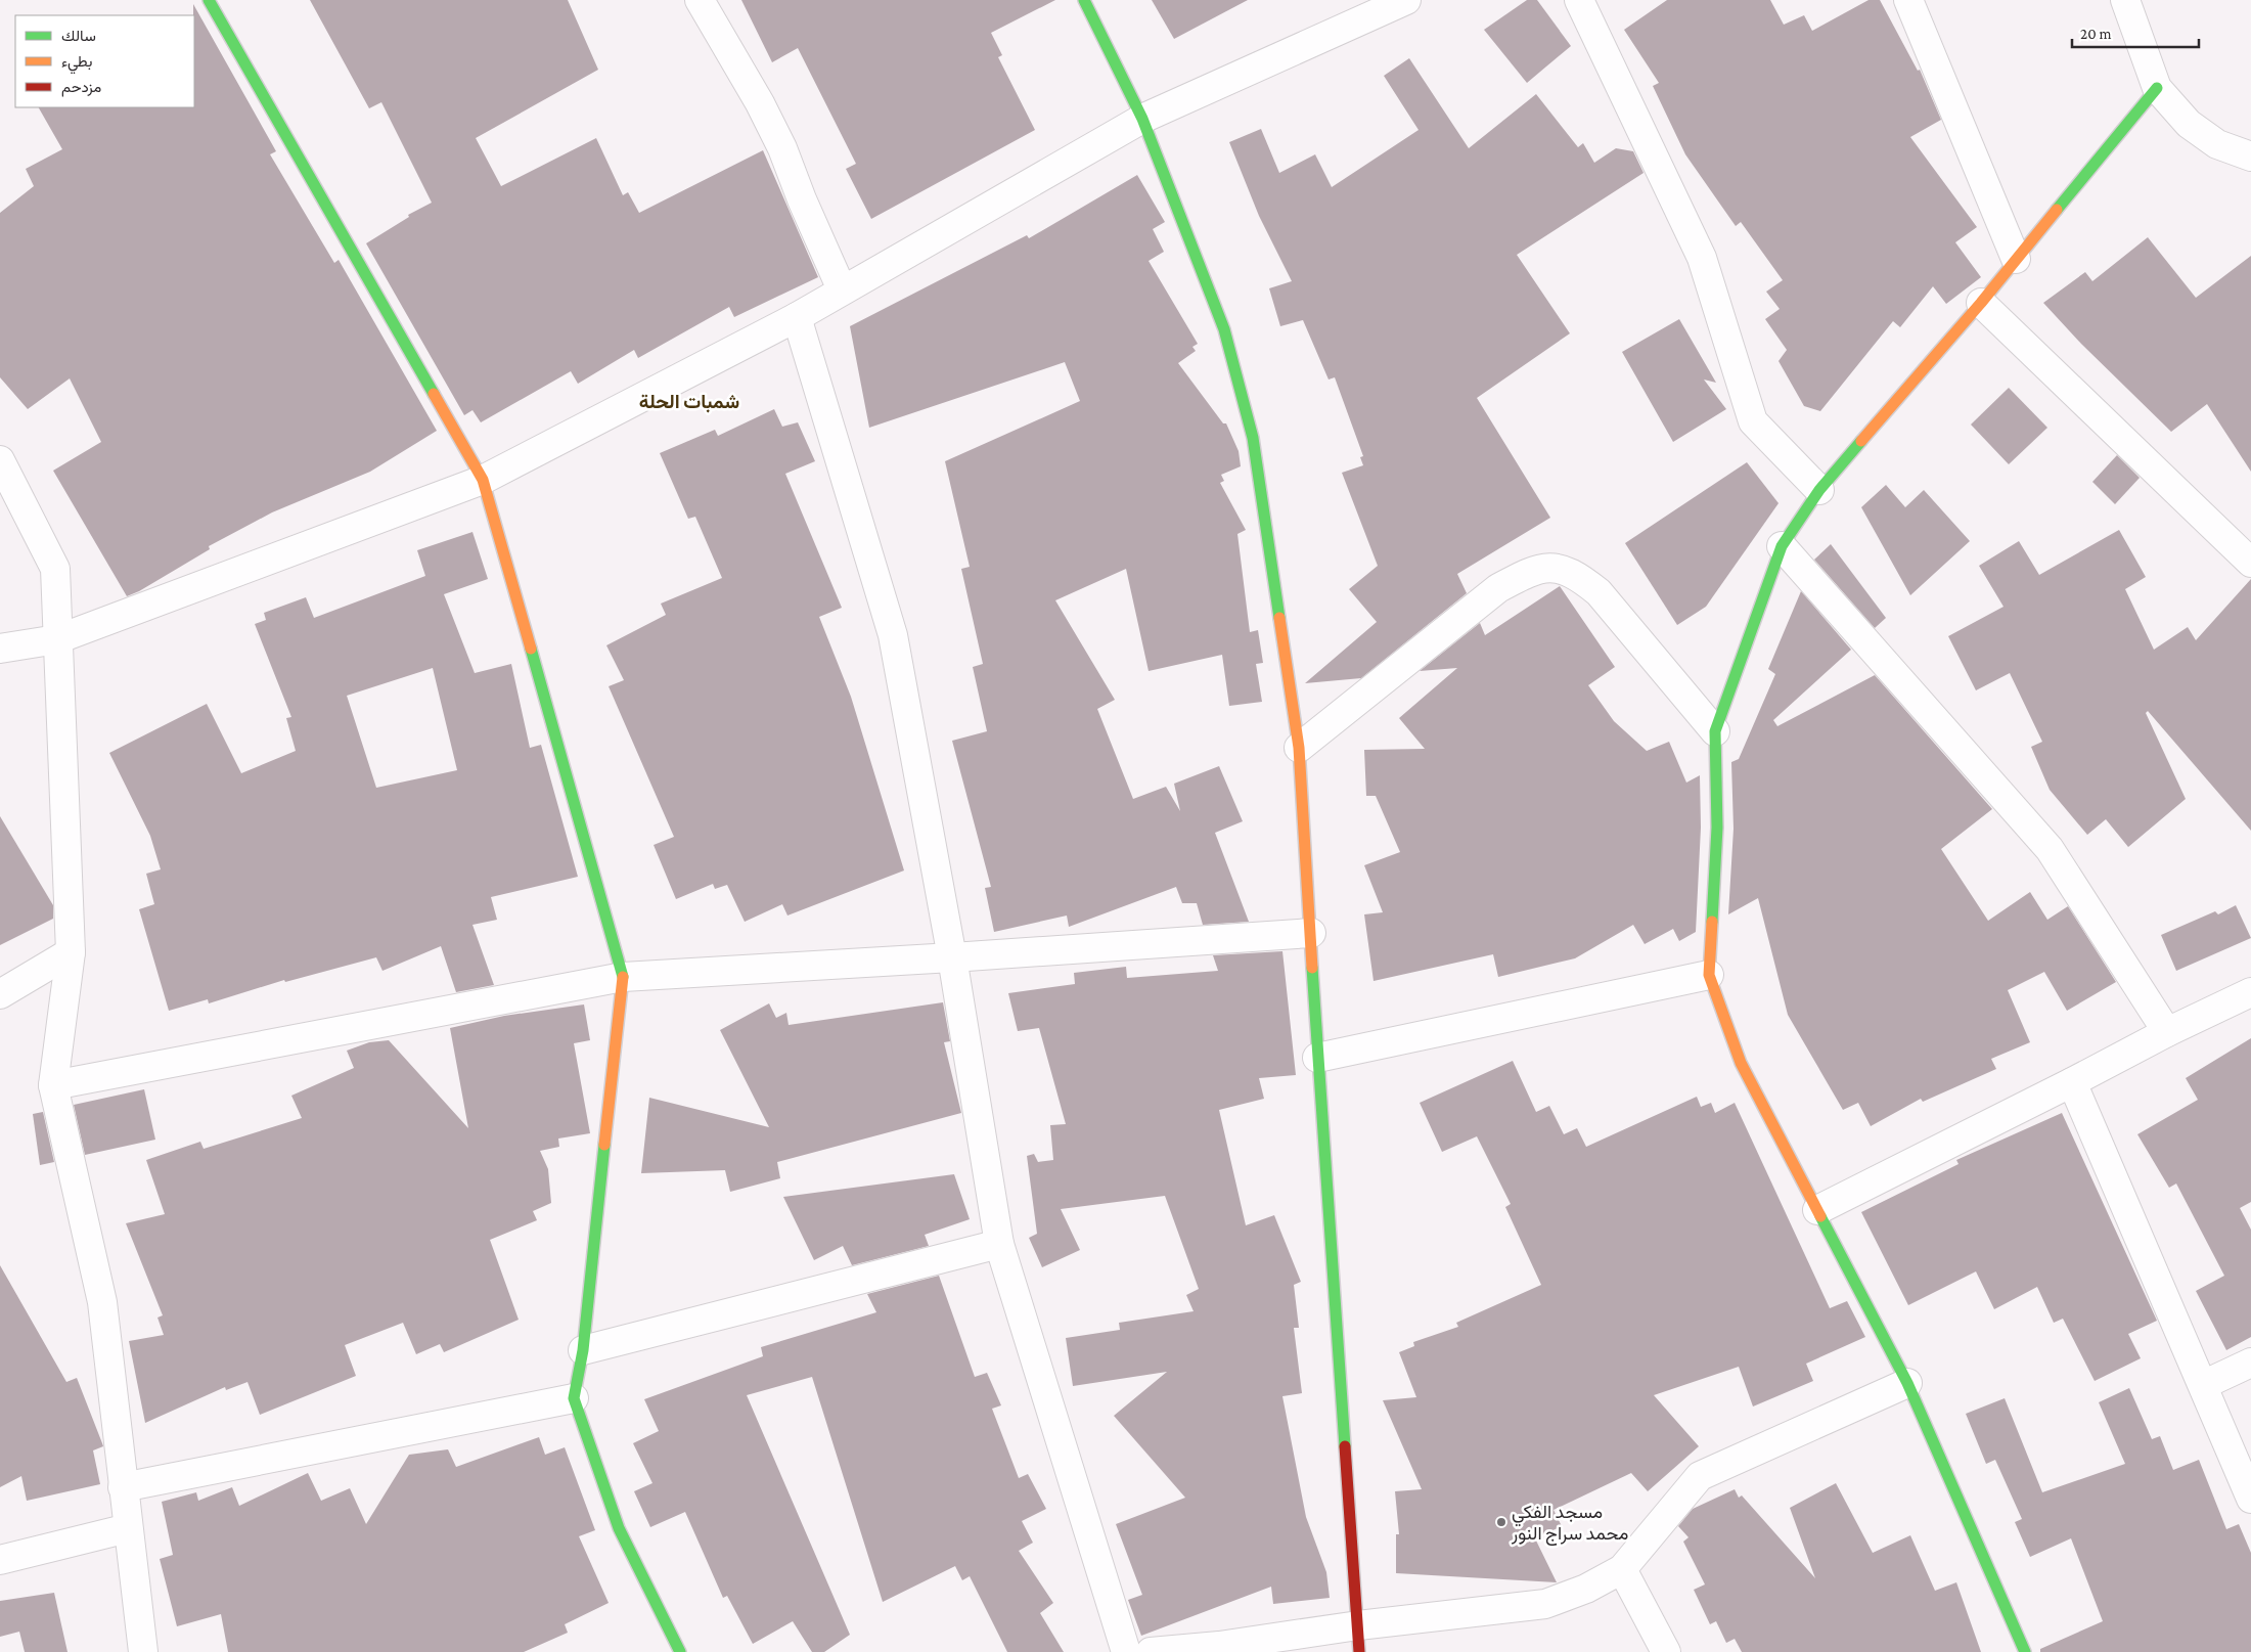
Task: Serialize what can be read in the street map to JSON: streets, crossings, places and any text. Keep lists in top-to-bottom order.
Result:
{
  "districts": ["شمبات الحلة"],
  "places": ["مسجد الفكي محمد سراج النور"],
  "legend": ["سالك", "بطيء", "مزدحم"],
  "scale_bar": "20 m"
}
